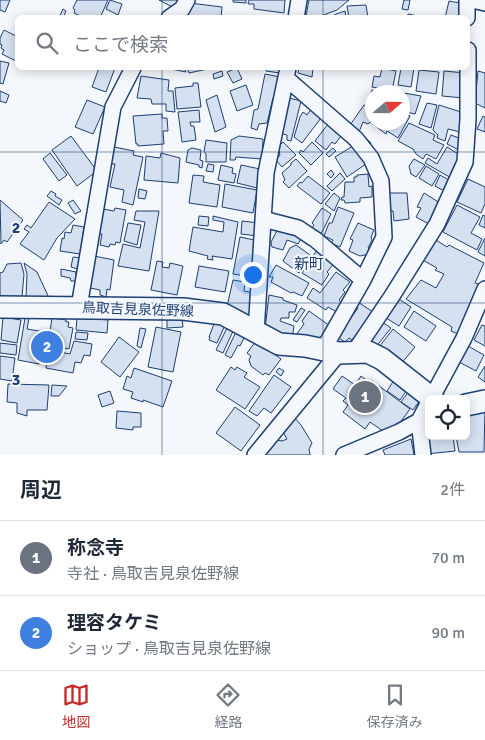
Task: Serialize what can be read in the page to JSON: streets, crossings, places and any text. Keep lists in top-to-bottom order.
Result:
{
  "streets": {
    "main road": ["鳥取吉見泉佐野線"]
  },
  "districts": ["新町"],
  "north": "right",
  "page": {
    "search": "ここで検索",
    "pins": ["2", "1"],
    "heading": ["周辺", "2件"],
    "list": [
      {
        "mark": "1",
        "name": "称念寺",
        "note": "寺社 · 鳥取吉見泉佐野線",
        "value": "70 m"
      },
      {
        "mark": "2",
        "name": "理容タケミ",
        "note": "ショップ · 鳥取吉見泉佐野線",
        "value": "90 m"
      }
    ],
    "nav": ["地図", "経路", "保存済み"]
  },
  "grid": {
    "rows": ["2", "3"]
  }
}
